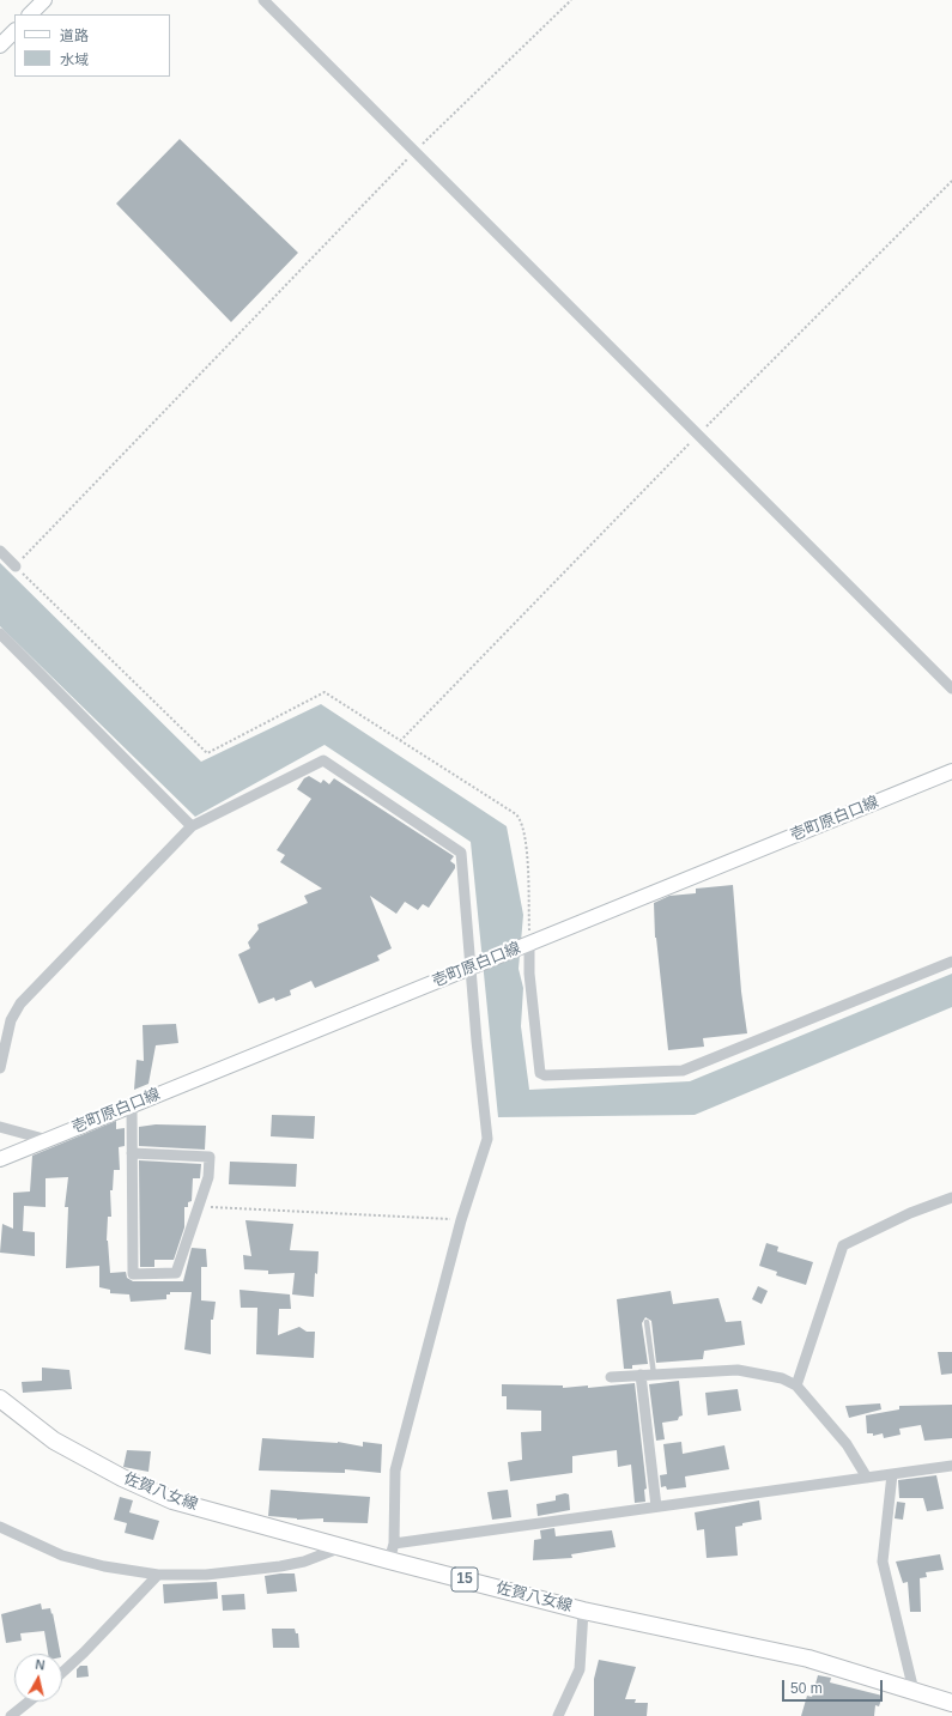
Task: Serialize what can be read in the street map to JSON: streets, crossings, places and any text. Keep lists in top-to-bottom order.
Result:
{
  "streets": {
    "main road": ["壱町原白口線", "佐賀八女線", "15"]
  },
  "legend": ["道路", "水域"],
  "scale_bar": "50 m",
  "north": "top"
}
